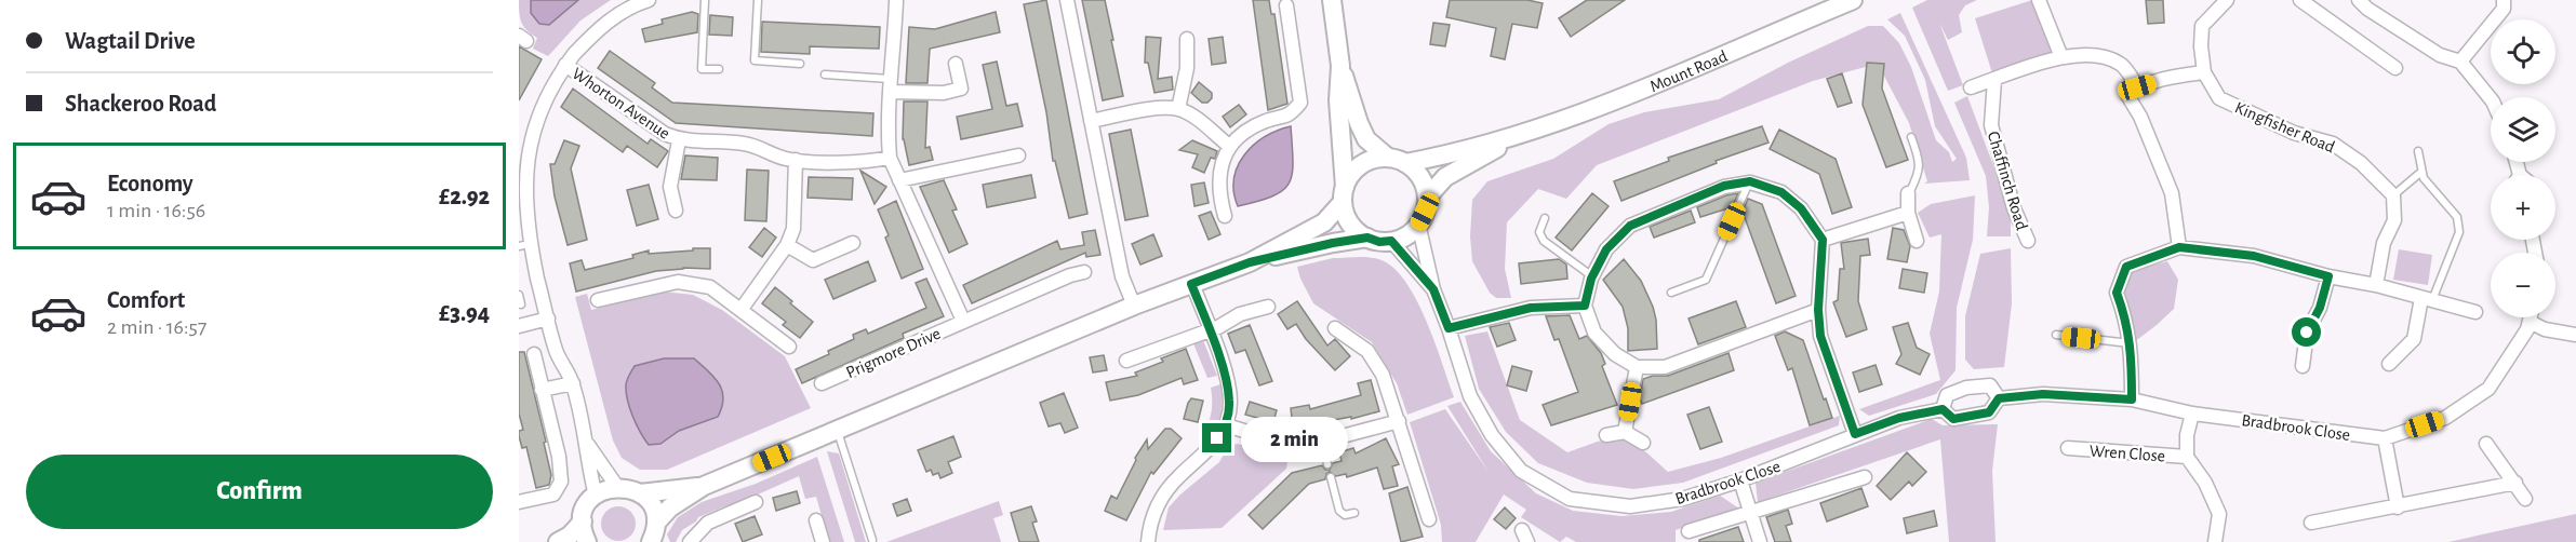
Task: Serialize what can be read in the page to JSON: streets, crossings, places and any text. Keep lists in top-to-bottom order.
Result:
{
  "streets": {
    "street": [
      "Mount Road",
      "Whorton Avenue",
      "Kingfisher Road",
      "Chaffinch Road",
      "Prigmore Drive",
      "Bradbrook Close",
      "Wren Close"
    ]
  },
  "crossings": [
    ["Mount Road", "Bradbrook Close"],
    ["Whorton Avenue", "Prigmore Drive"],
    ["Bradbrook Close", "Wren Close"]
  ],
  "page": {
    "banner": ["Wagtail Drive", "Shackeroo Road"],
    "map_buttons": ["+", "−"],
    "list": [
      {
        "name": "Economy",
        "note": "1 min · 16:56",
        "value": "£2.92"
      },
      {
        "name": "Comfort",
        "note": "2 min · 16:57",
        "value": "£3.94"
      }
    ],
    "bubble": "2 min",
    "buttons": "Confirm"
  }
}
